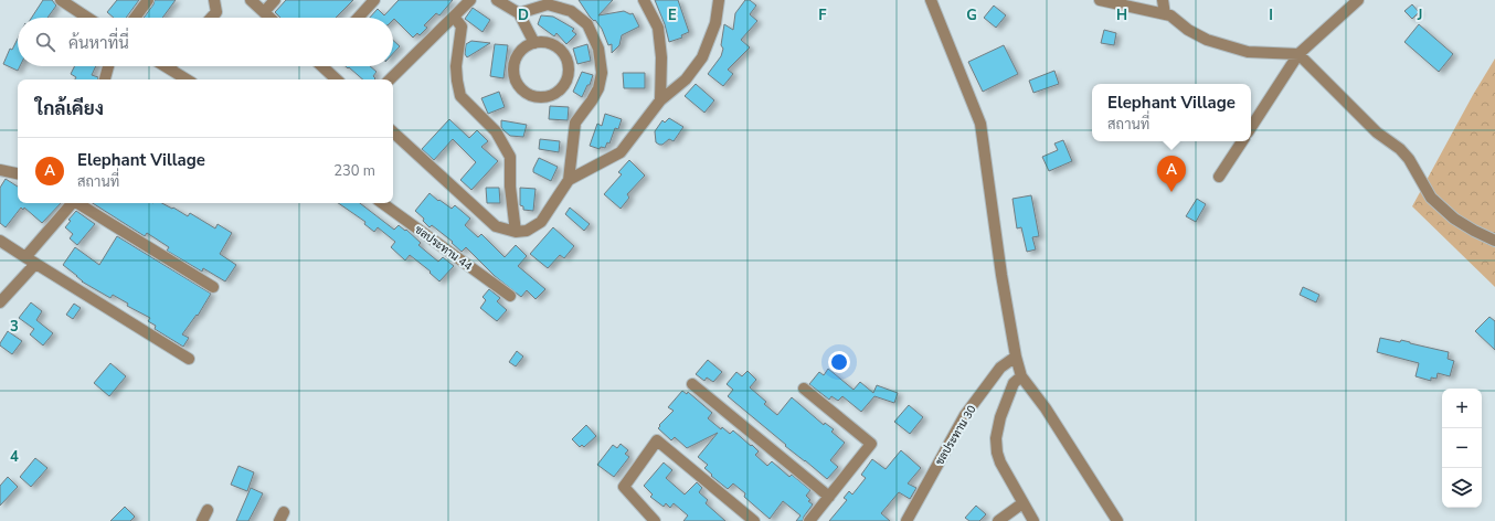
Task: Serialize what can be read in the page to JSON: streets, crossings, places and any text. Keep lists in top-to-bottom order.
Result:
{
  "streets": {
    "street": ["ชลประทาน 44", "ชลประทาน 30"]
  },
  "page": {
    "search": "ค้นหาที่นี่",
    "heading": "ใกล้เคียง",
    "popup": ["Elephant Village", "สถานที่"],
    "list": [
      {
        "mark": "A",
        "name": "Elephant Village",
        "note": "สถานที่",
        "value": "230 m"
      }
    ],
    "pins": "A",
    "map_buttons": ["+", "−"]
  },
  "grid": {
    "columns": [
      "D",
      "E",
      "F",
      "G",
      "H",
      "I",
      "J"
    ],
    "rows": ["3", "4"]
  }
}
